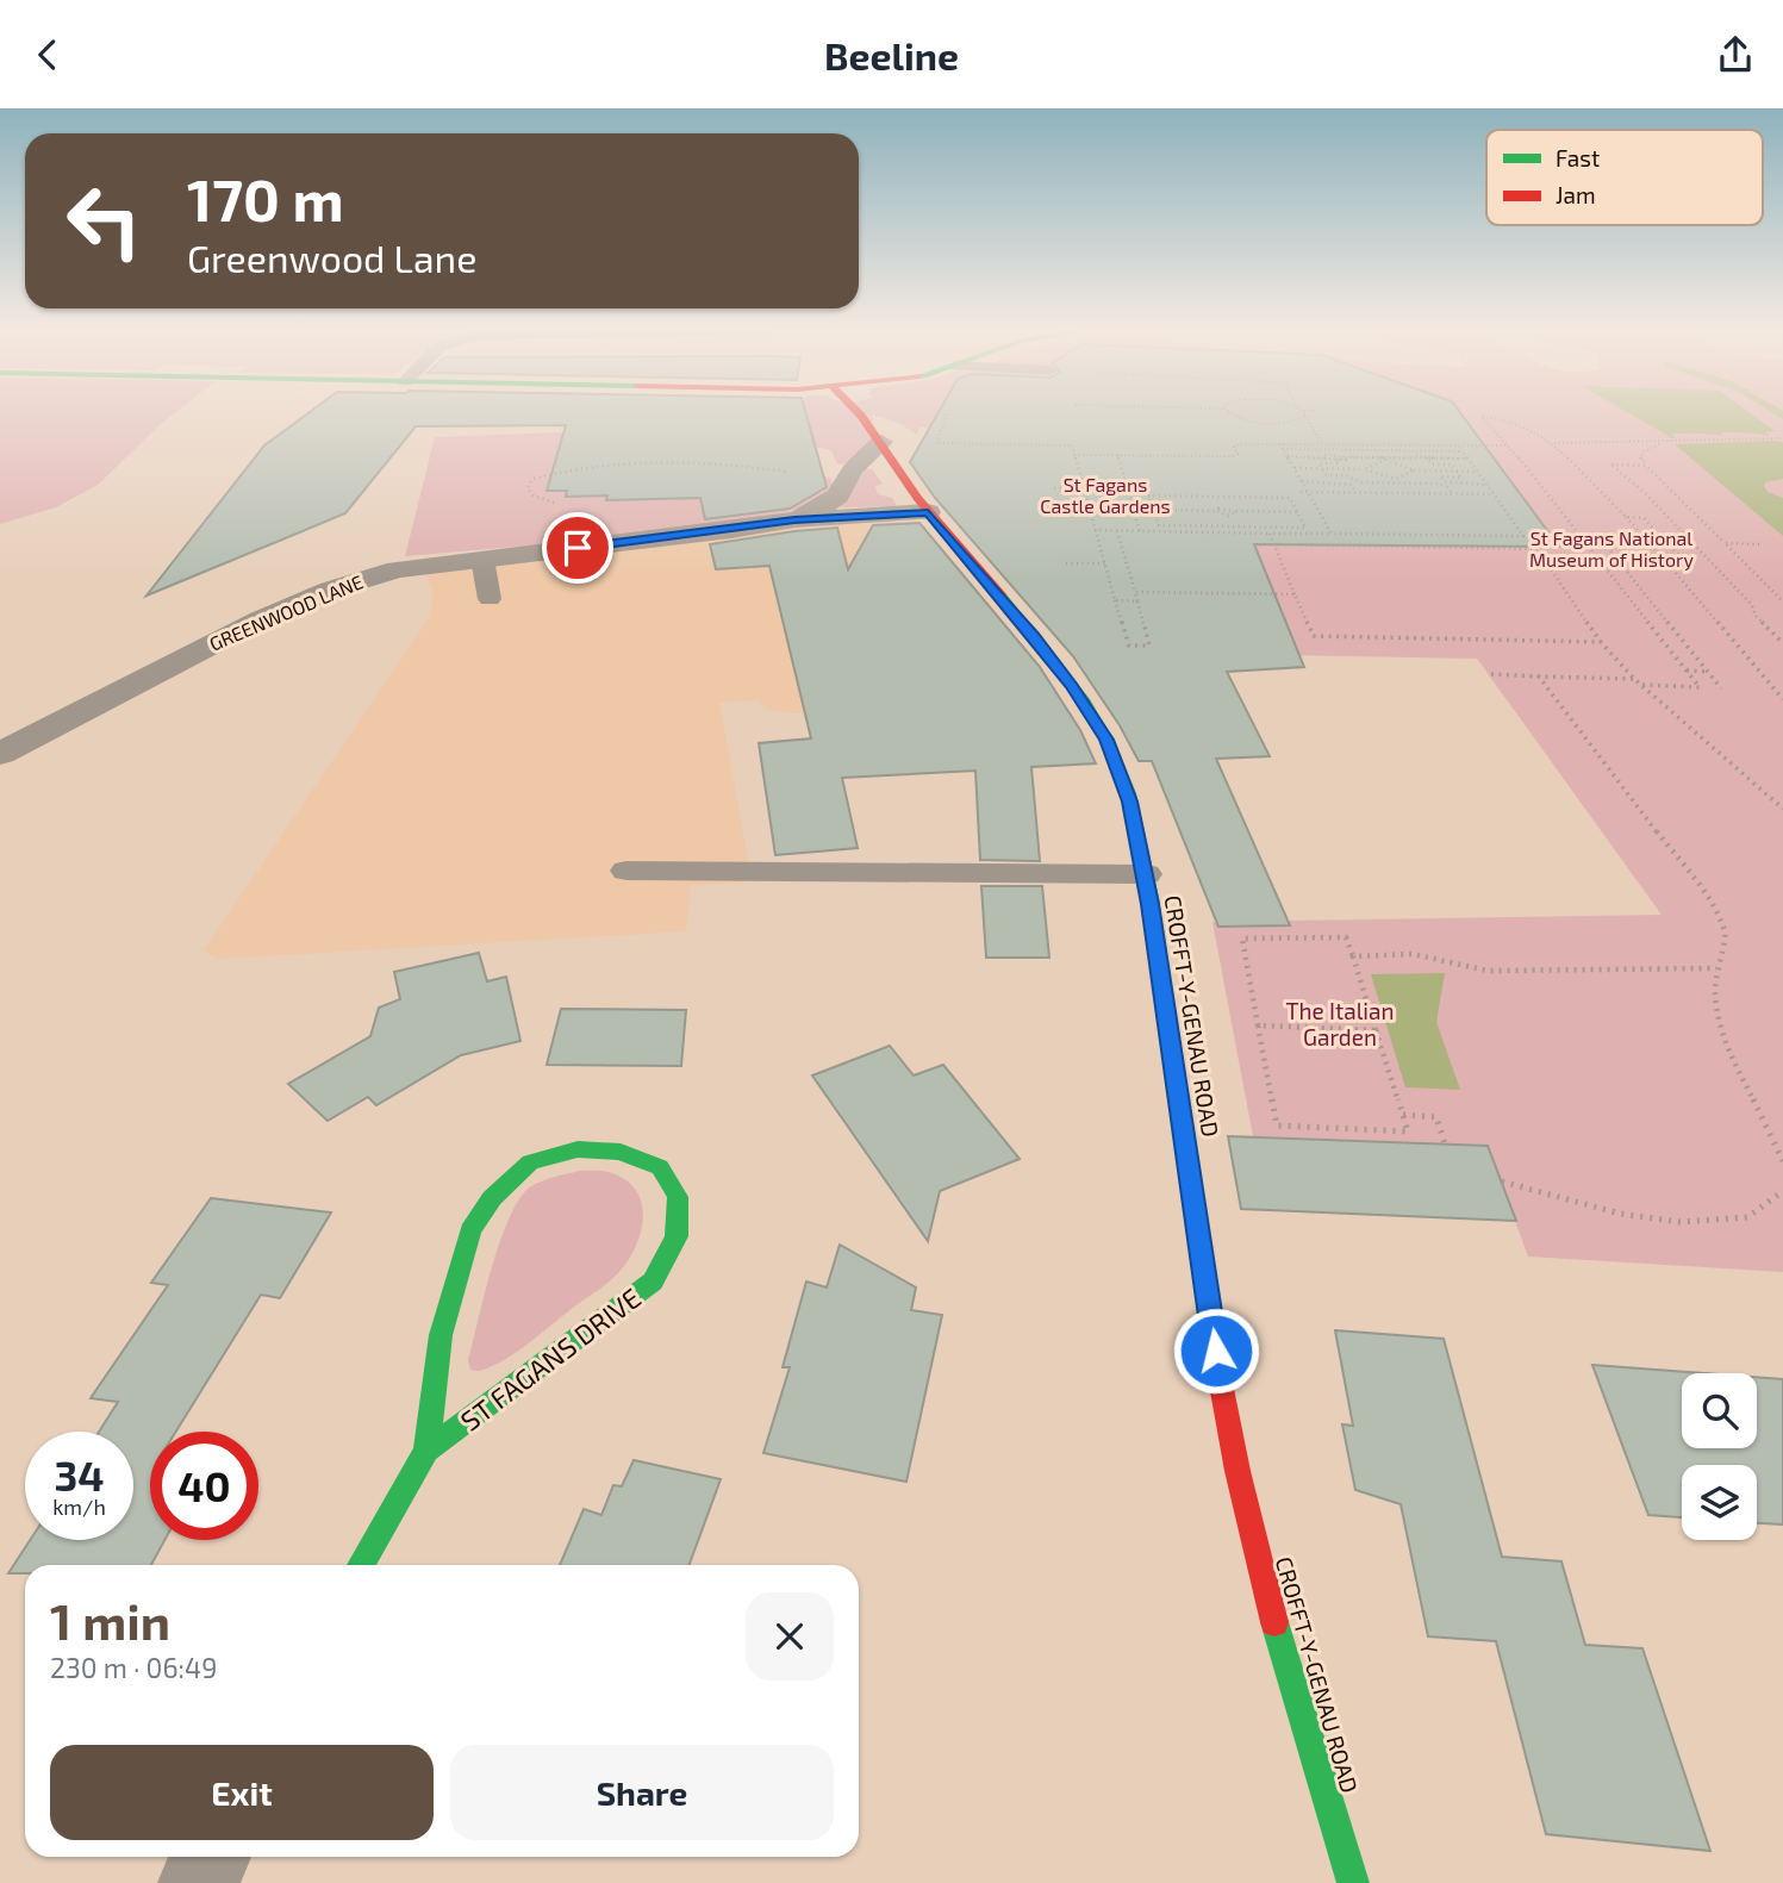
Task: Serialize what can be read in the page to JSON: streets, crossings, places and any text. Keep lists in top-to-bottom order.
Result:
{
  "streets": {
    "street": ["GREENWOOD LANE", "CROFFT-Y-GENAU ROAD", "ST FAGANS DRIVE"]
  },
  "crossings": [
    ["GREENWOOD LANE", "CROFFT-Y-GENAU ROAD"]
  ],
  "parks": ["St Fagans Castle Gardens", "St Fagans National Museum of History", "The Italian Garden"],
  "legend": ["Fast", "Jam"],
  "page": {
    "header": "Beeline",
    "turn": ["170 m", "Greenwood Lane"],
    "speed": "34 km/h",
    "limit": "40",
    "heading": ["1 min", "230 m · 06:49"],
    "buttons": ["Exit", "Share"]
  }
}
